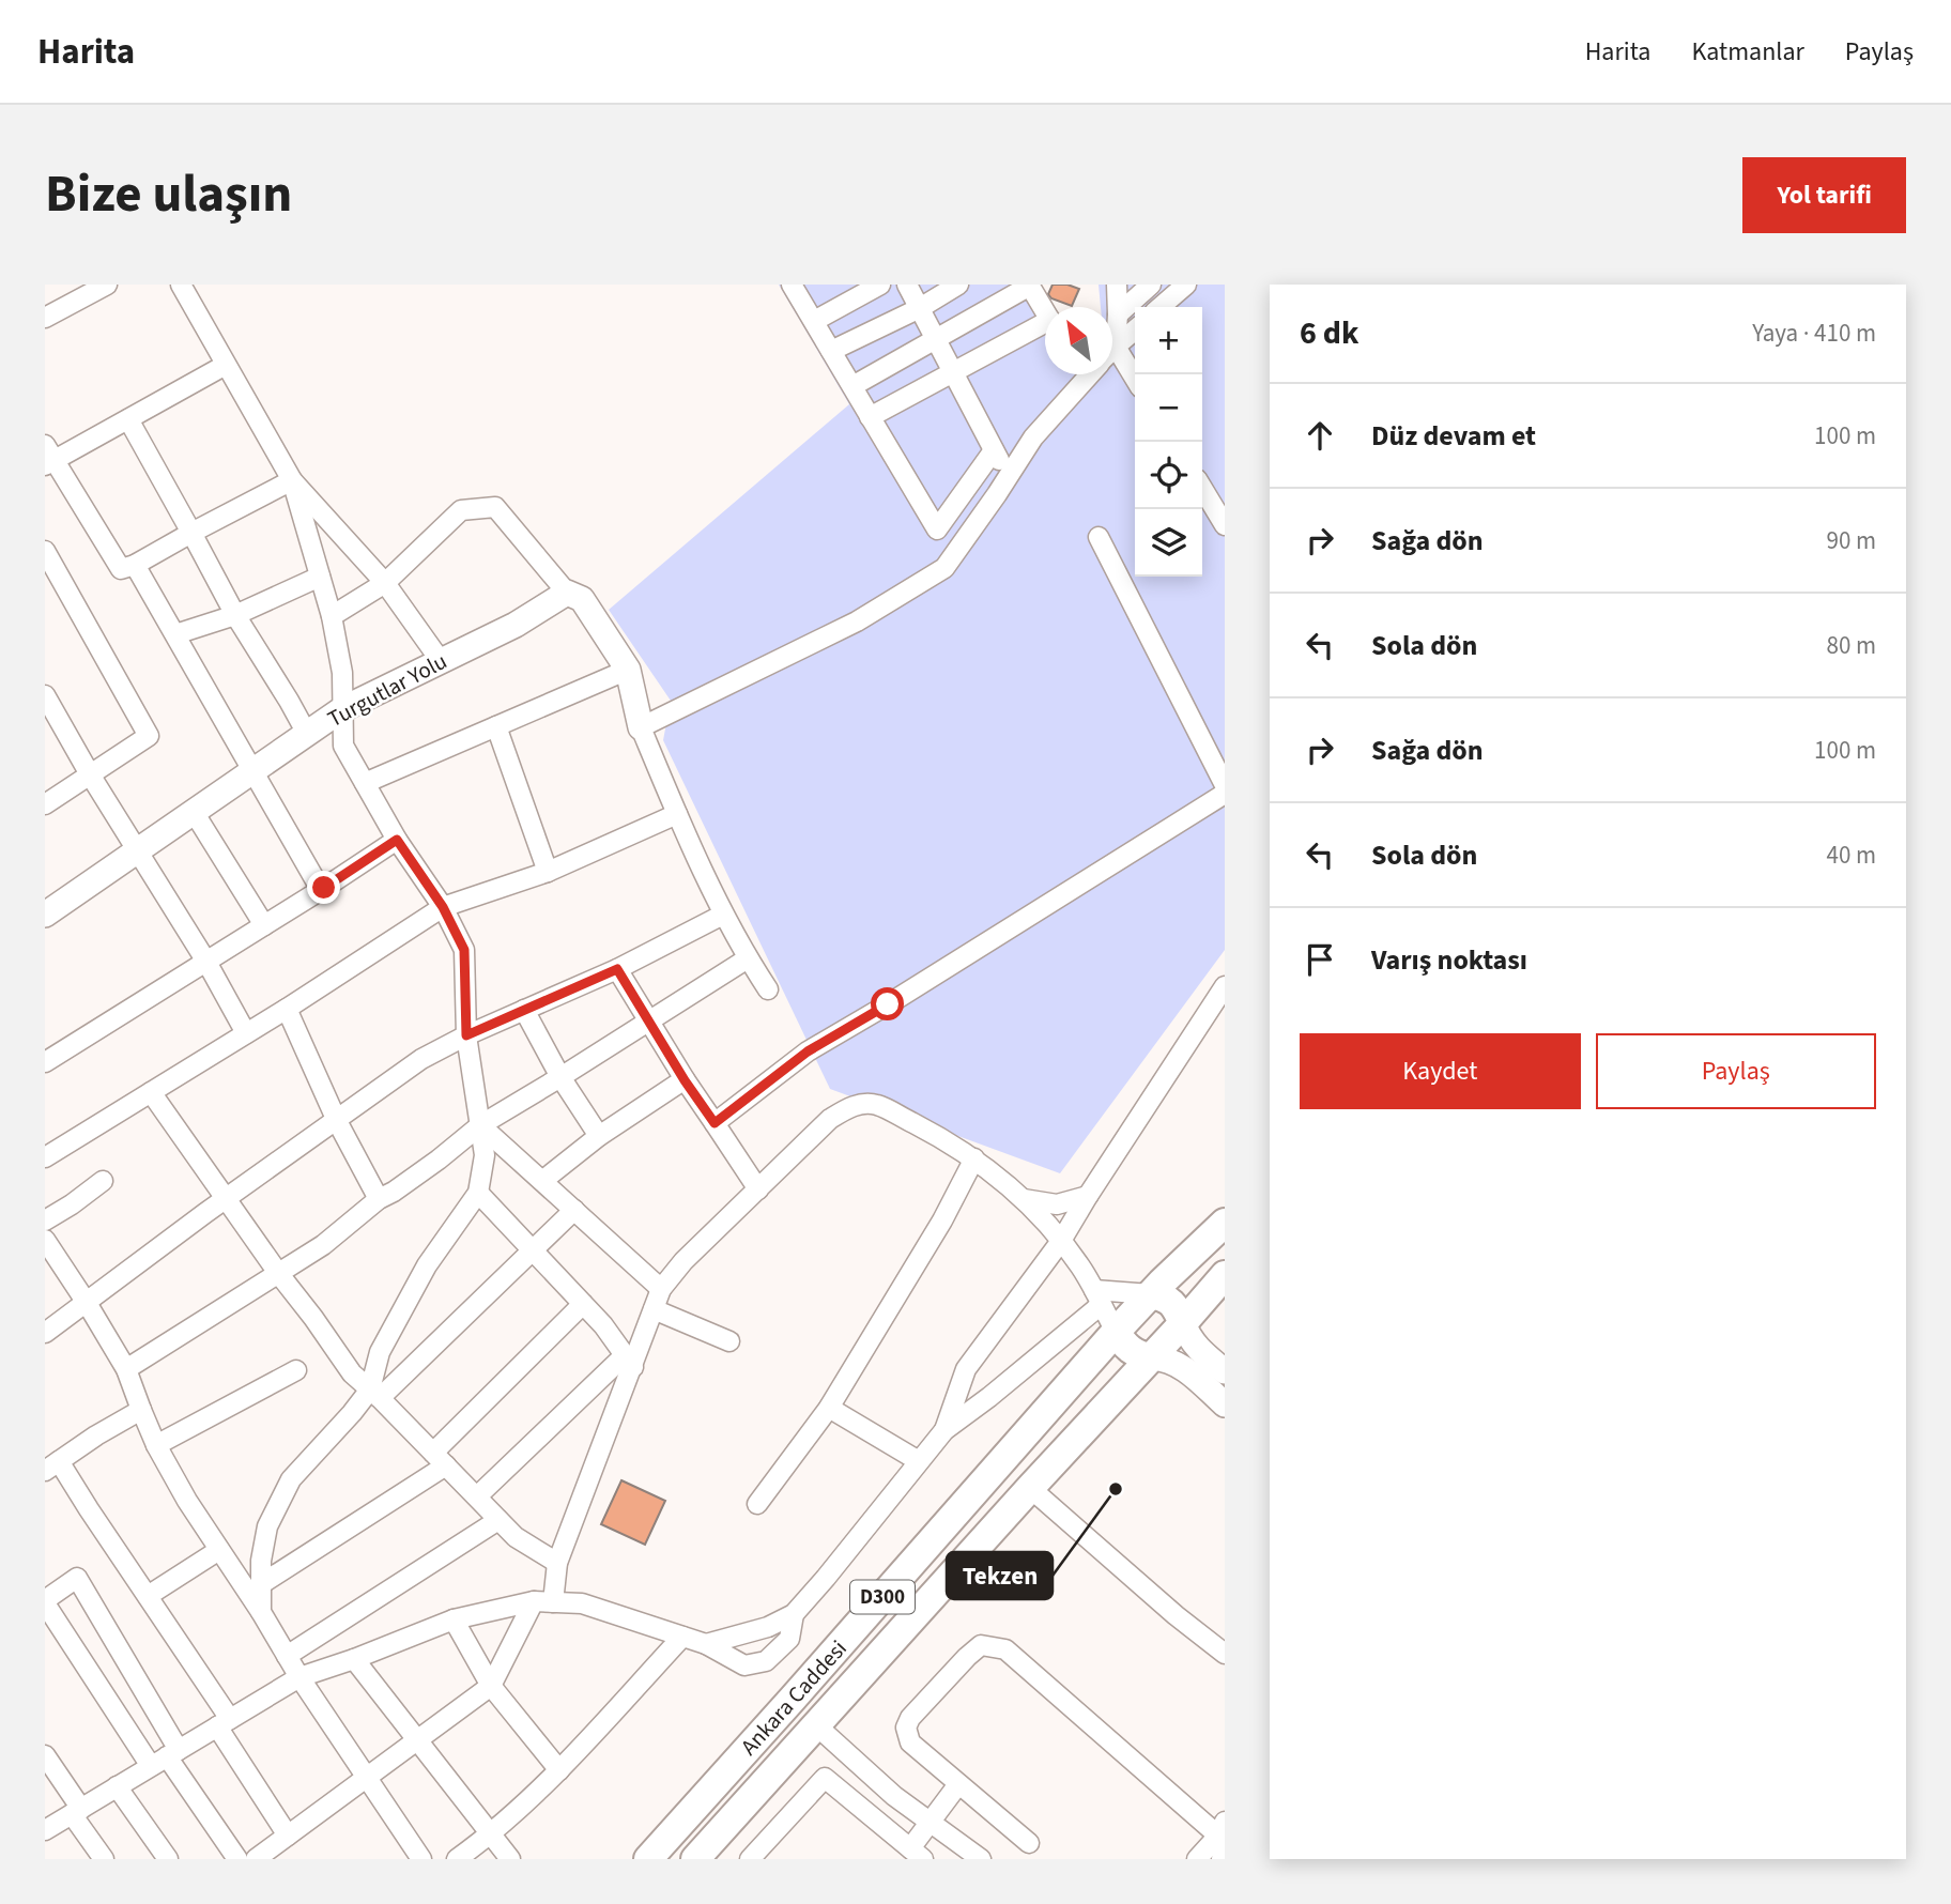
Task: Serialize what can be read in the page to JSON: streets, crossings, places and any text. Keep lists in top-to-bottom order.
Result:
{
  "streets": {
    "highway": ["D300", "Ankara Caddesi"],
    "main road": ["Turgutlar Yolu"]
  },
  "places": ["Tekzen"],
  "north": "top left",
  "page": {
    "header": "Harita",
    "nav": ["Harita", "Katmanlar", "Paylaş"],
    "title": "Bize ulaşın",
    "buttons": [
      "Yol tarifi",
      ["Kaydet", "Paylaş"]
    ],
    "heading": ["6 dk", "Yaya · 410 m"],
    "map_buttons": ["+", "−"],
    "list": [
      ["Düz devam et", "100 m"],
      ["Sağa dön", "90 m"],
      ["Sola dön", "80 m"],
      ["Sağa dön", "100 m"],
      ["Sola dön", "40 m"],
      "Varış noktası"
    ]
  }
}
